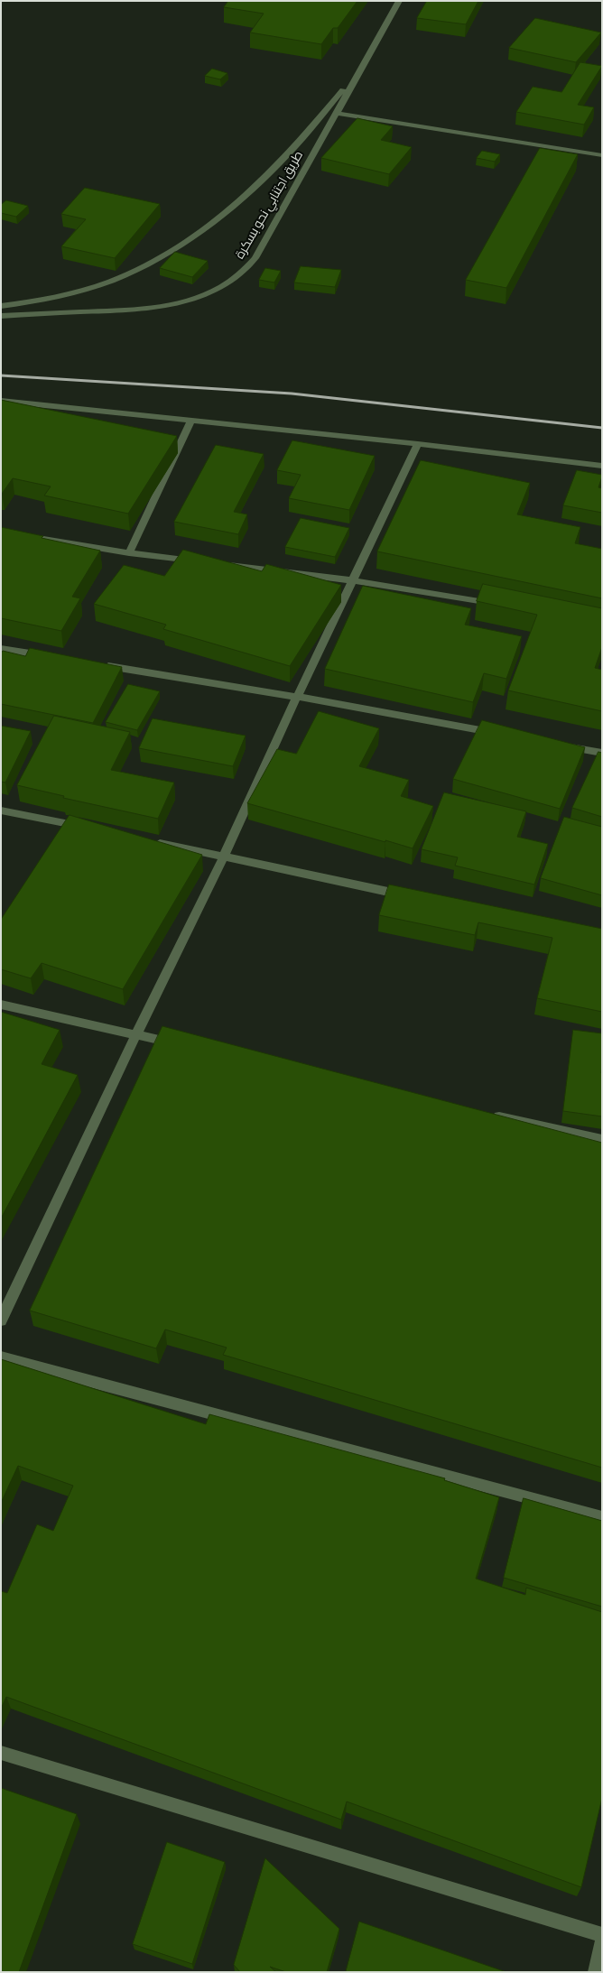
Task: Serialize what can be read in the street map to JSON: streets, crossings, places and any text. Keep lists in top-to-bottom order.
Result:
{
  "streets": {
    "street": ["طريق اجتنابي نحو بسكرة"]
  }
}
